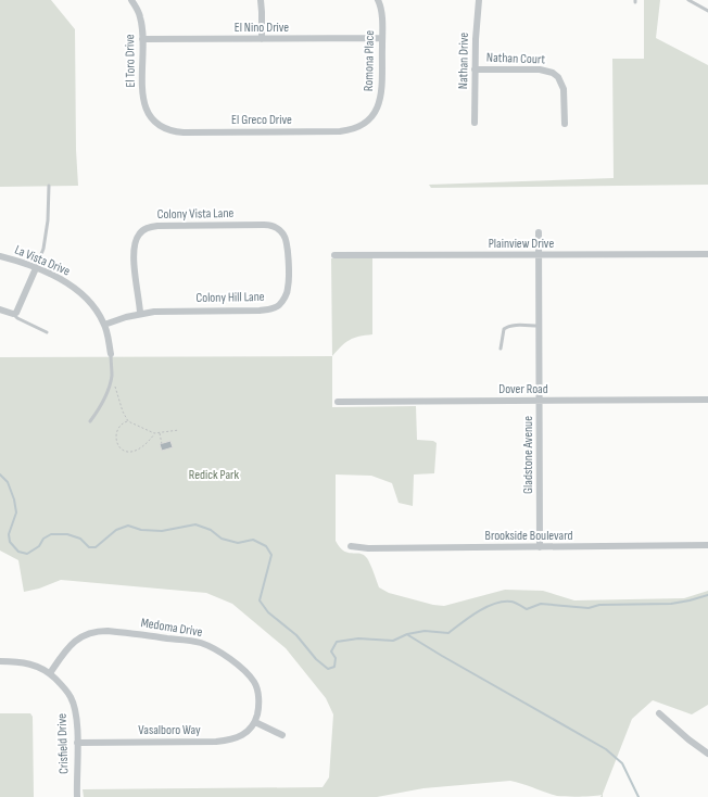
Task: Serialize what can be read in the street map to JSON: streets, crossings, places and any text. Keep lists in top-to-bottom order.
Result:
{
  "streets": {
    "street": [
      "El Nino Drive",
      "Nathan Court",
      "El Toro Drive",
      "Romona Place",
      "Nathan Drive",
      "El Greco Drive",
      "Colony Vista Lane",
      "Plainview Drive",
      "La Vista Drive",
      "Colony Hill Lane",
      "Dover Road",
      "Gladstone Avenue",
      "Brookside Boulevard",
      "Medoma Drive",
      "Vasalboro Way",
      "Crisfield Drive"
    ]
  },
  "crossings": [
    ["El Nino Drive", "El Toro Drive"],
    ["El Nino Drive", "Romona Place"],
    ["Nathan Court", "Nathan Drive"],
    ["El Toro Drive", "El Greco Drive"],
    ["Romona Place", "El Greco Drive"],
    ["Colony Vista Lane", "Colony Hill Lane"],
    ["Plainview Drive", "Gladstone Avenue"],
    ["La Vista Drive", "Colony Hill Lane"],
    ["Dover Road", "Gladstone Avenue"],
    ["Gladstone Avenue", "Brookside Boulevard"],
    ["Medoma Drive", "Vasalboro Way"],
    ["Medoma Drive", "Crisfield Drive"],
    ["Vasalboro Way", "Crisfield Drive"]
  ],
  "parks": ["Redick Park"]
}
